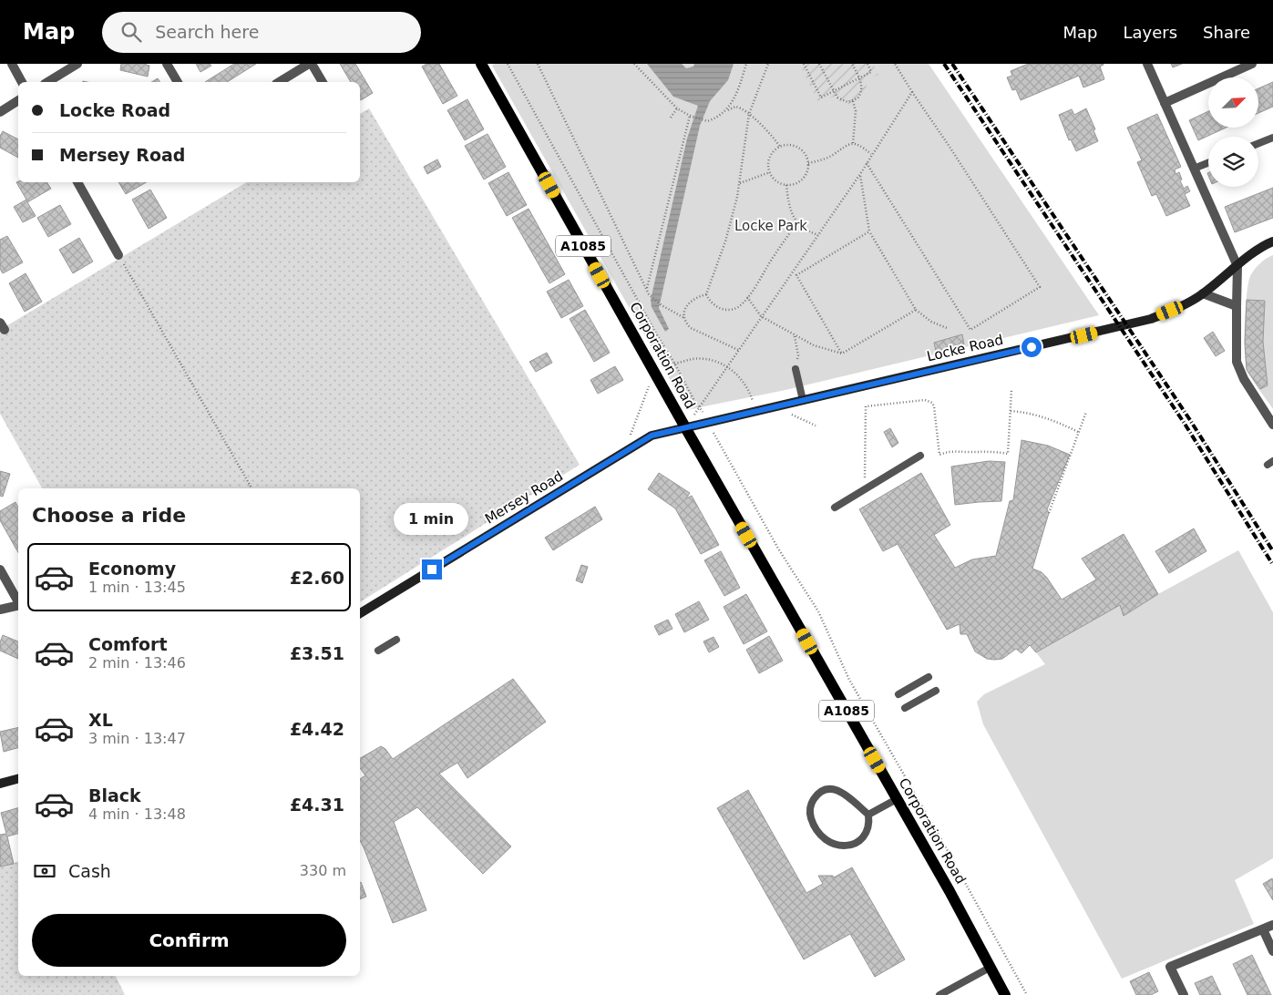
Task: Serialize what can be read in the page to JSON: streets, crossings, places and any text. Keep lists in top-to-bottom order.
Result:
{
  "streets": {
    "main road": ["A1085", "Corporation Road"],
    "street": ["Locke Road", "Mersey Road"]
  },
  "crossings": [
    ["Locke Road", "Corporation Road"],
    ["Locke Road", "Mersey Road"],
    ["Corporation Road", "Mersey Road"]
  ],
  "parks": ["Locke Park"],
  "north": "top right",
  "page": {
    "header": "Map",
    "search": "Search here",
    "nav": ["Map", "Layers", "Share"],
    "banner": ["Locke Road", "Mersey Road"],
    "heading": "Choose a ride",
    "bubble": "1 min",
    "list": [
      {
        "name": "Economy",
        "note": "1 min · 13:45",
        "value": "£2.60"
      },
      {
        "name": "Comfort",
        "note": "2 min · 13:46",
        "value": "£3.51"
      },
      {
        "name": "XL",
        "note": "3 min · 13:47",
        "value": "£4.42"
      },
      {
        "name": "Black",
        "note": "4 min · 13:48",
        "value": "£4.31"
      }
    ],
    "pay": ["Cash", "330 m"],
    "buttons": "Confirm"
  }
}
